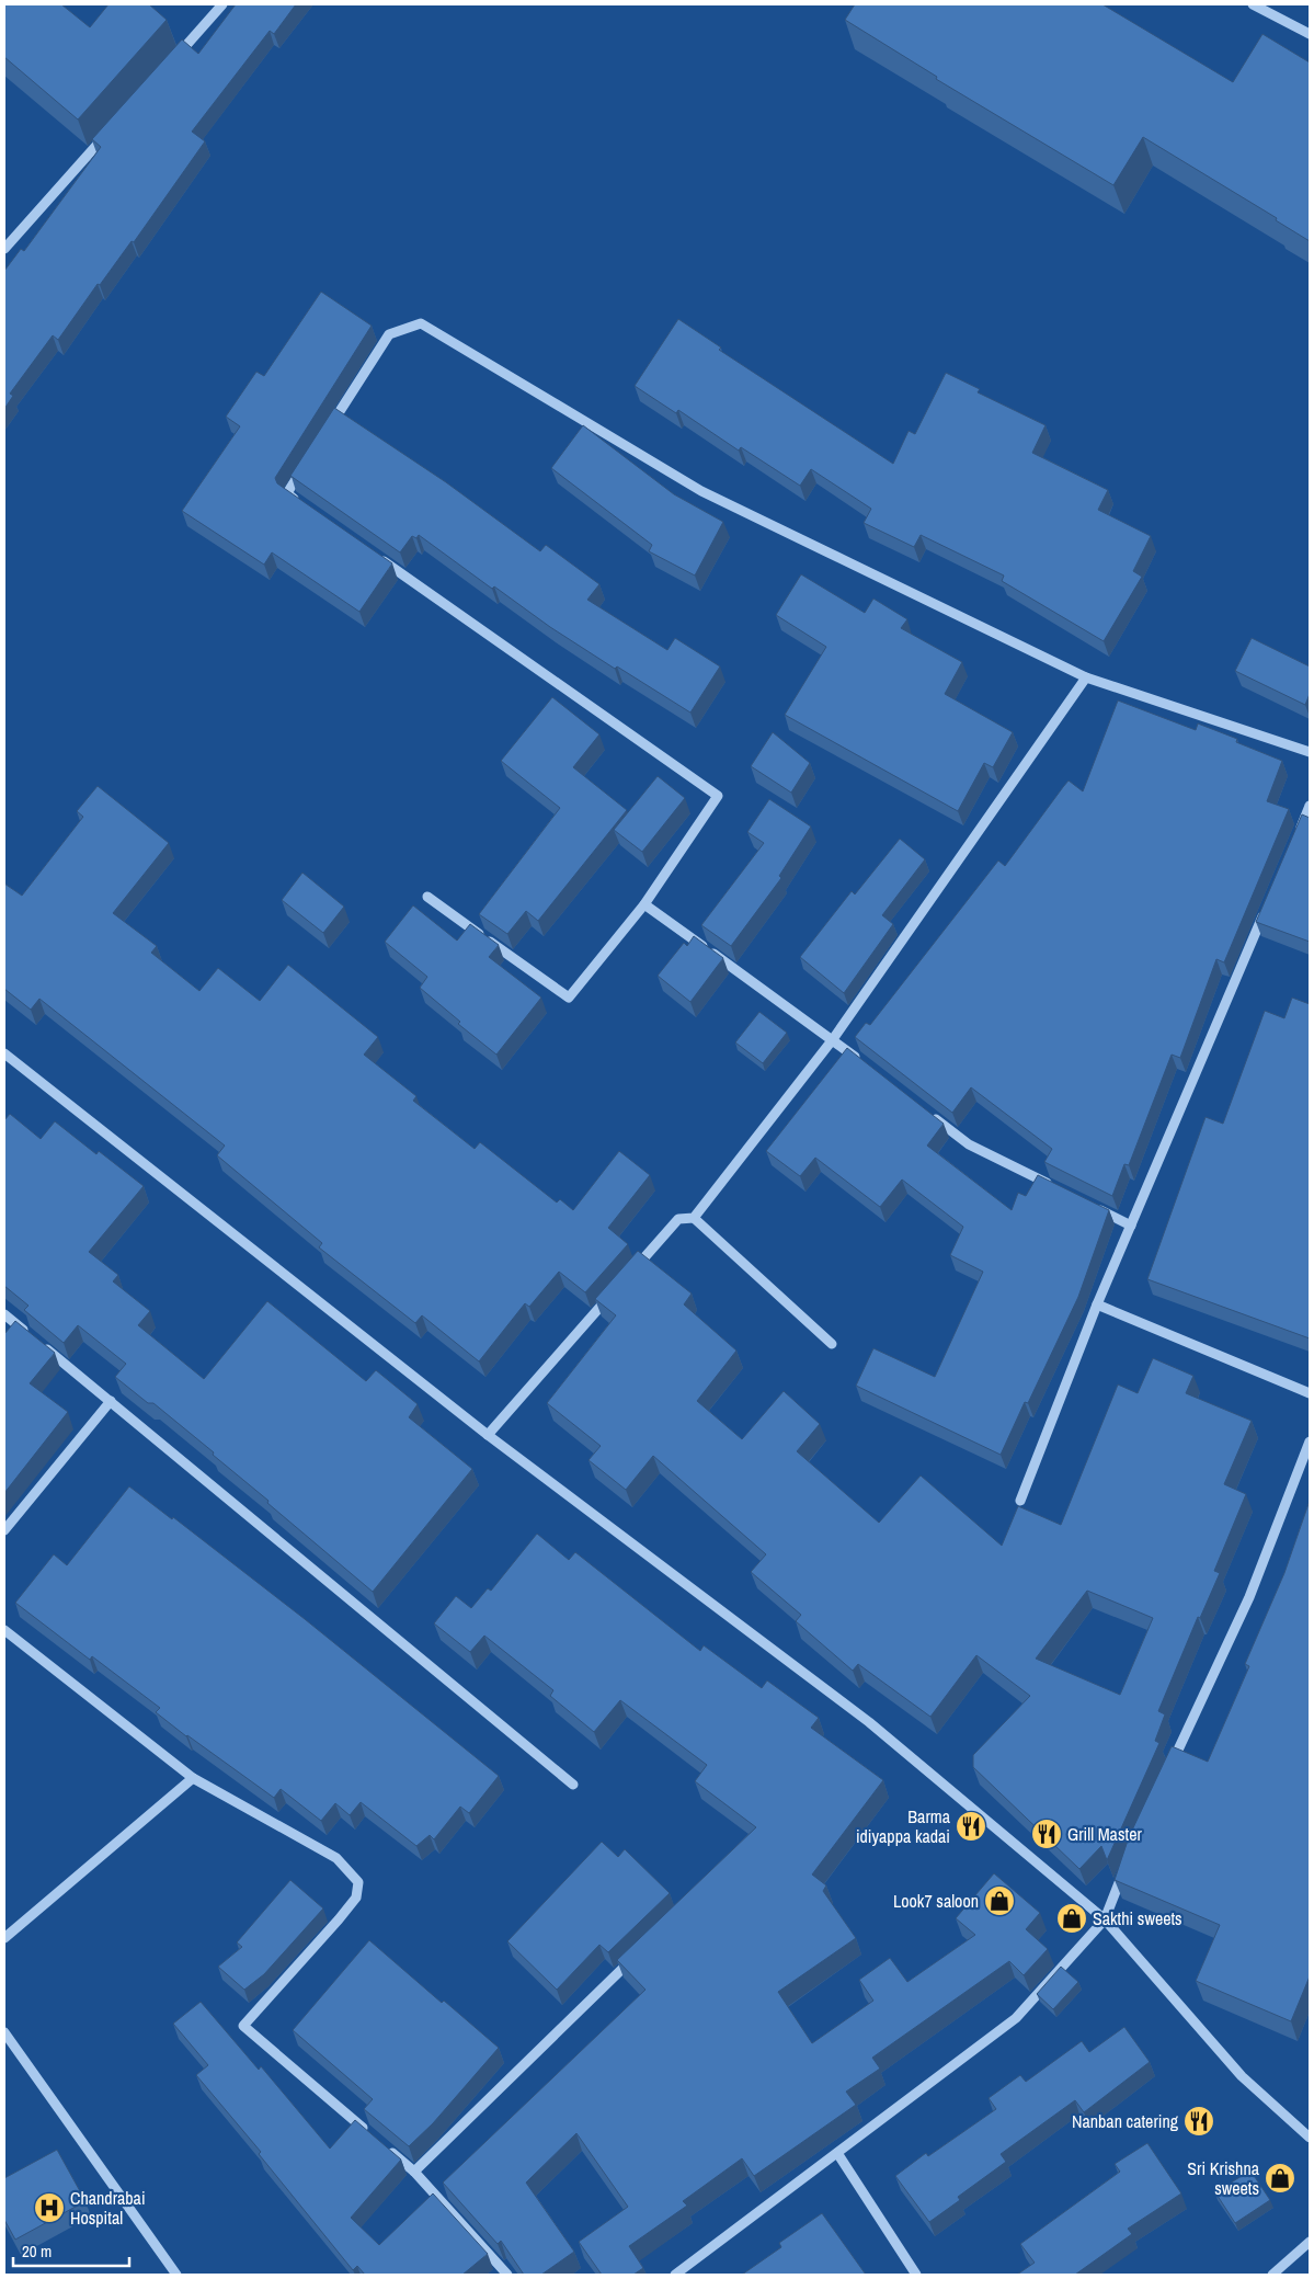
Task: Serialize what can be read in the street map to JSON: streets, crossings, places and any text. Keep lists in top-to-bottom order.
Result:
{
  "places": {
    "restaurant": ["Barma idiyappa kadai", "Grill Master", "Nanban catering"],
    "shop": ["Look7 saloon", "Sakthi sweets", "Sri Krishna sweets"],
    "hospital": ["Chandrabai Hospital"]
  },
  "scale_bar": "20 m"
}
